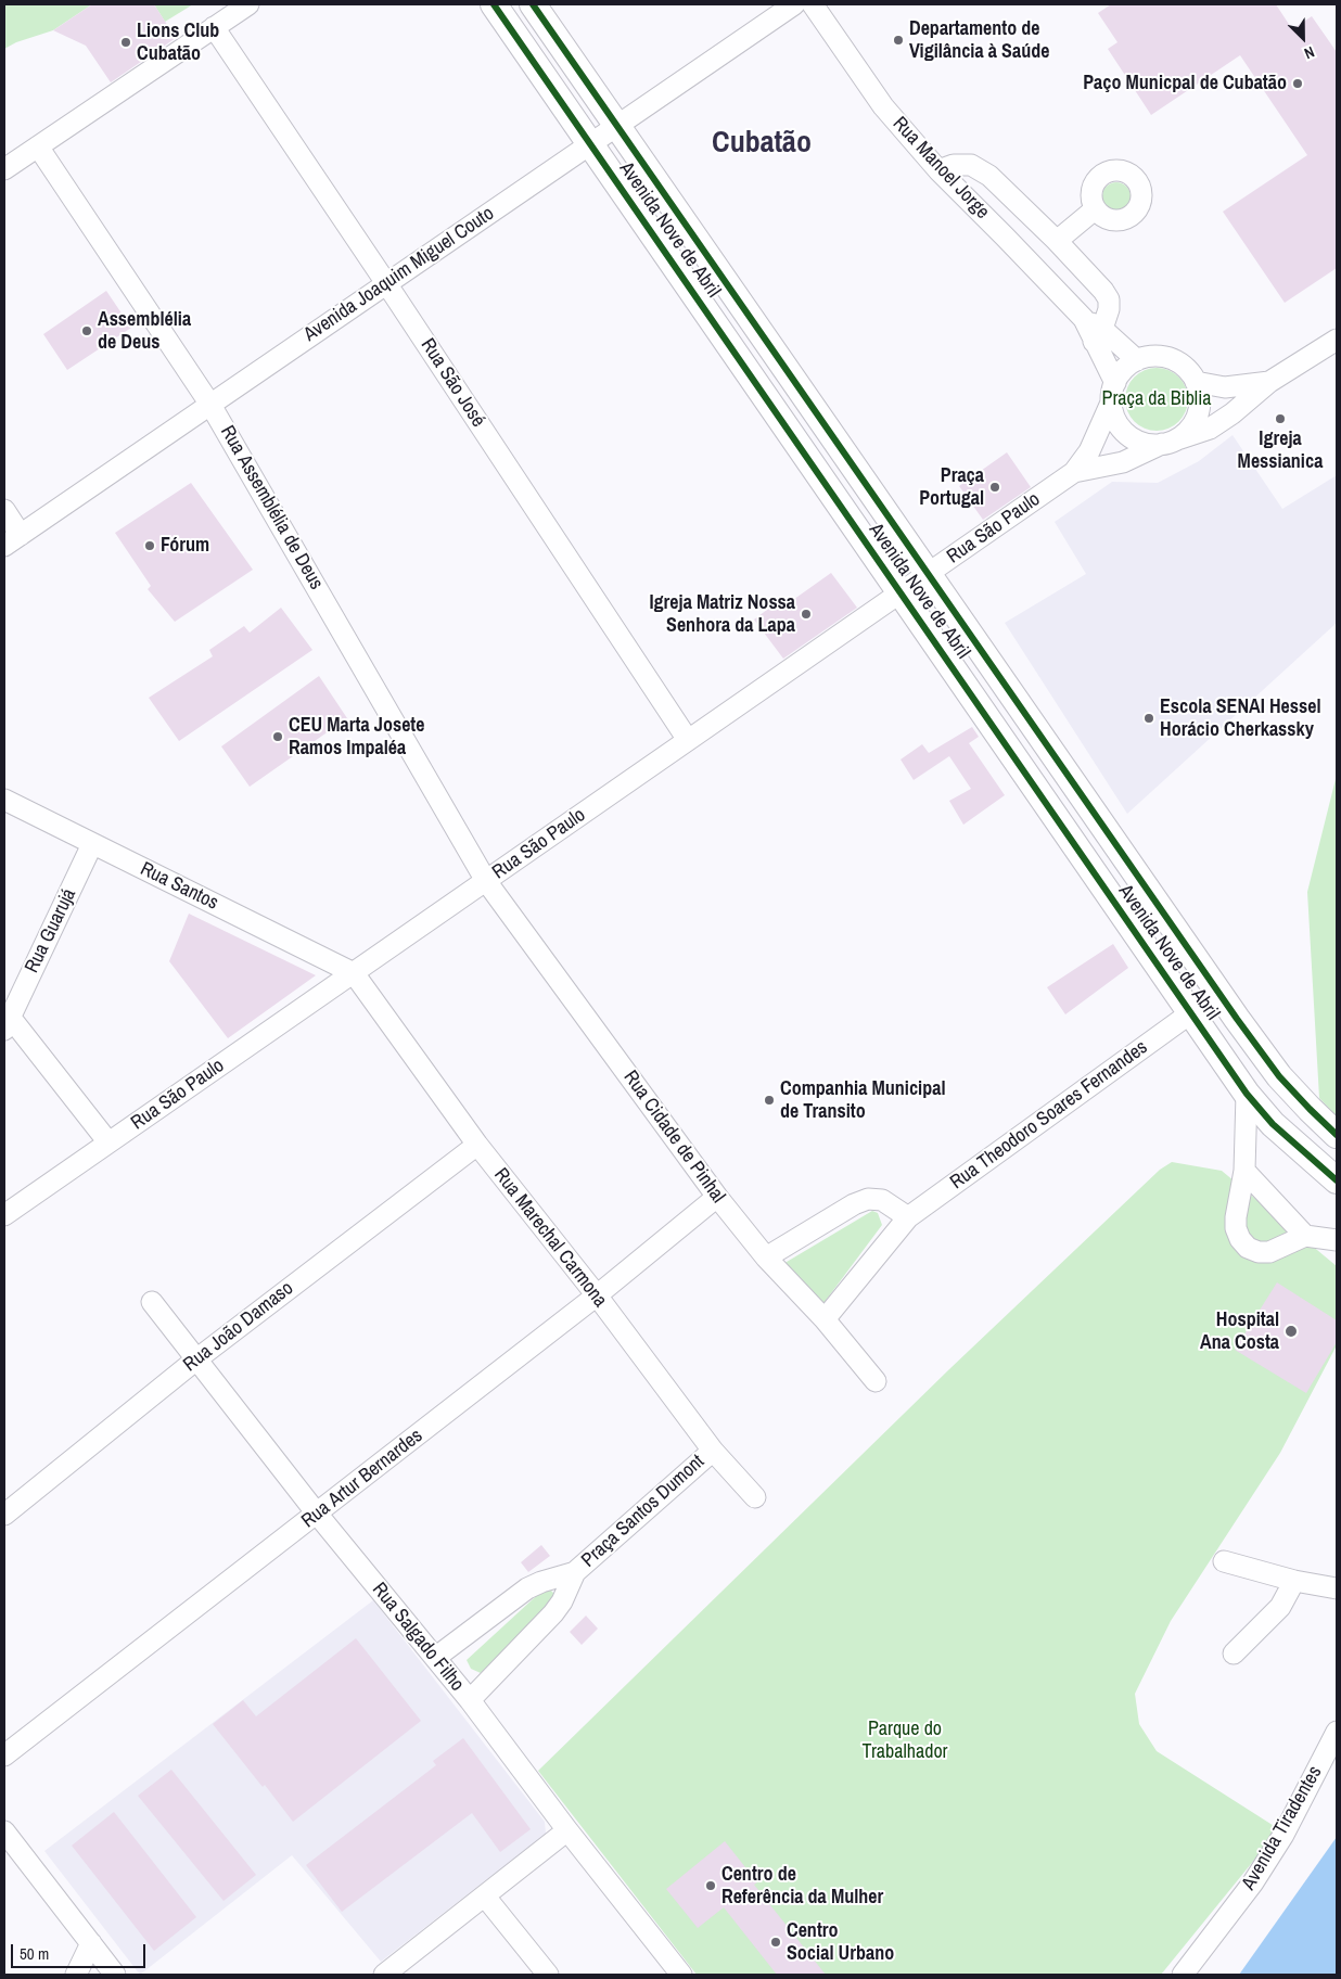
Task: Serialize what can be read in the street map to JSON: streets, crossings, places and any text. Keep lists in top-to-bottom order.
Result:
{
  "streets": {
    "main road": ["Avenida Nove de Abril"],
    "street": [
      "Rua Manoel Jorge",
      "Avenida Joaquim Miguel Couto",
      "Rua São José",
      "Rua Assemblélia de Deus",
      "Rua São Paulo",
      "Rua Santos",
      "Rua Guarujá",
      "Rua Theodoro Soares Fernandes",
      "Rua Cidade de Pinhal",
      "Rua Marechal Carmona",
      "Rua João Damaso",
      "Rua Artur Bernardes",
      "Praça Santos Dumont",
      "Rua Salgado Filho",
      "Avenida Tiradentes"
    ]
  },
  "crossings": [
    ["Rua Manoel Jorge", "Rua São Paulo"],
    ["Avenida Nove de Abril", "Avenida Joaquim Miguel Couto"],
    ["Avenida Nove de Abril", "Rua São Paulo"],
    ["Avenida Nove de Abril", "Rua Theodoro Soares Fernandes"],
    ["Avenida Joaquim Miguel Couto", "Rua São José"],
    ["Avenida Joaquim Miguel Couto", "Rua Assemblélia de Deus"],
    ["Rua São José", "Rua São Paulo"],
    ["Rua Assemblélia de Deus", "Rua São Paulo"],
    ["Rua Assemblélia de Deus", "Rua Cidade de Pinhal"],
    ["Rua São Paulo", "Rua Santos"],
    ["Rua São Paulo", "Rua Guarujá"],
    ["Rua São Paulo", "Rua Cidade de Pinhal"],
    ["Rua São Paulo", "Rua Marechal Carmona"],
    ["Rua Santos", "Rua Guarujá"],
    ["Rua Santos", "Rua Marechal Carmona"],
    ["Rua Theodoro Soares Fernandes", "Rua Cidade de Pinhal"],
    ["Rua Cidade de Pinhal", "Rua Artur Bernardes"],
    ["Rua Marechal Carmona", "Rua João Damaso"],
    ["Rua Marechal Carmona", "Rua Artur Bernardes"],
    ["Rua Marechal Carmona", "Praça Santos Dumont"],
    ["Rua João Damaso", "Rua Salgado Filho"],
    ["Rua Artur Bernardes", "Rua Salgado Filho"],
    ["Praça Santos Dumont", "Rua Salgado Filho"]
  ],
  "districts": ["Cubatão"],
  "parks": ["Praça da Biblia", "Parque do Trabalhador"],
  "places": [
    "Departamento de Vigilância à Saúde",
    "Lions Club Cubatão",
    "Paço Municpal de Cubatão",
    "Assemblélia de Deus",
    "Igreja Messianica",
    "Praça Portugal",
    "Fórum",
    "Igreja Matriz Nossa Senhora da Lapa",
    "Escola SENAI Hessel Horácio Cherkassky",
    "CEU Marta Josete Ramos Impaléa",
    "Companhia Municipal de Transito",
    "Hospital Ana Costa",
    "Centro de Referência da Mulher",
    "Centro Social Urbano"
  ],
  "scale_bar": "50 m",
  "north": "bottom right"
}
